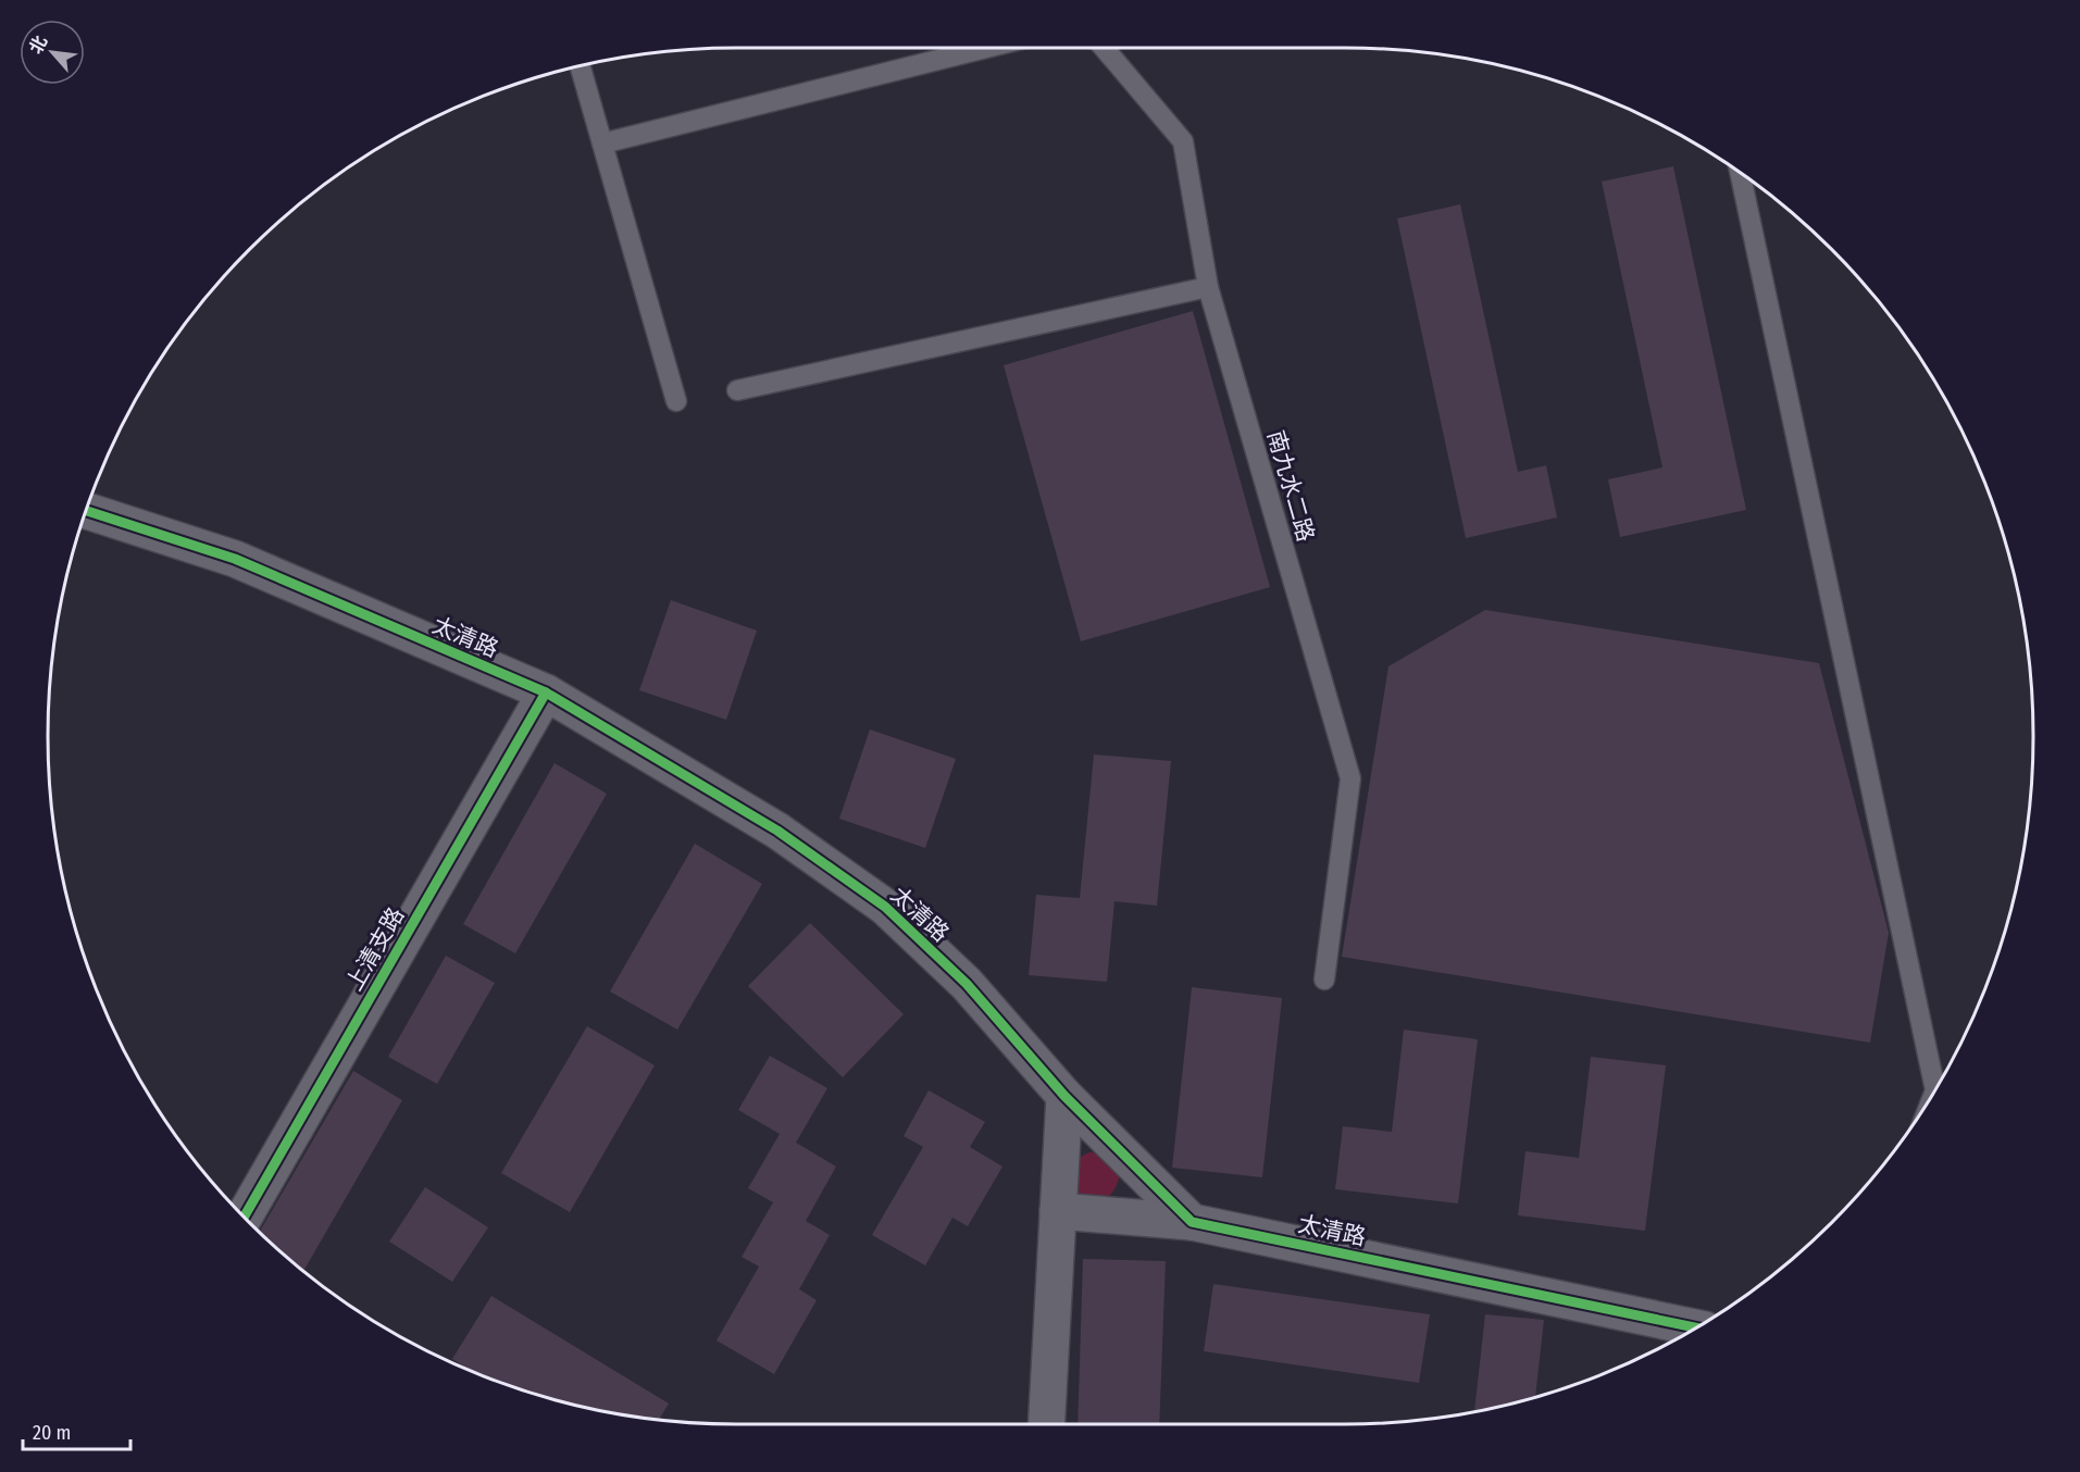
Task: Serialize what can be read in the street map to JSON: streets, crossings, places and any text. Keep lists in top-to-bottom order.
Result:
{
  "streets": {
    "street": ["太清路", "上清支路"],
    "lane": ["南九水二路"]
  },
  "crossings": [
    ["太清路", "上清支路"]
  ],
  "scale_bar": "20 m",
  "north": "top left"
}
